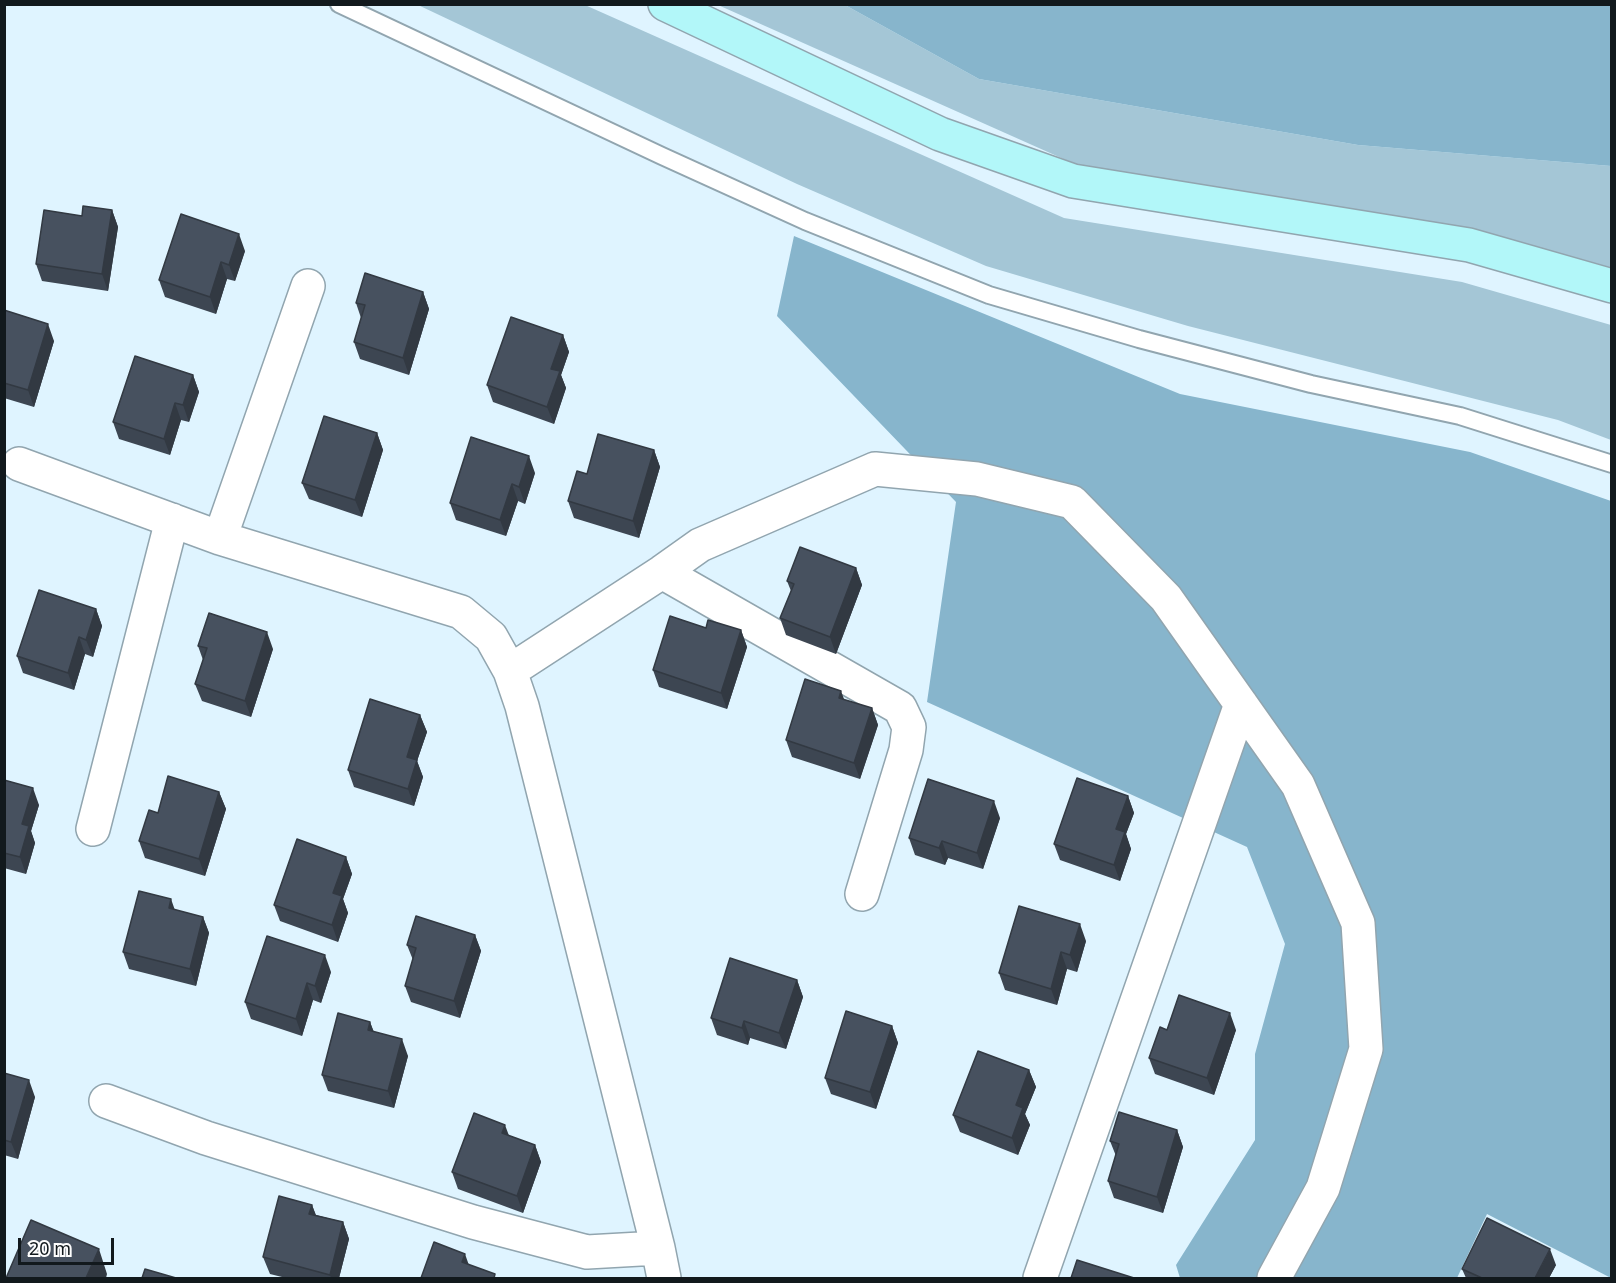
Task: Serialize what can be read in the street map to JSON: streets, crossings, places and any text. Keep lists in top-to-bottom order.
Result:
{
  "scale_bar": "20 m"
}
